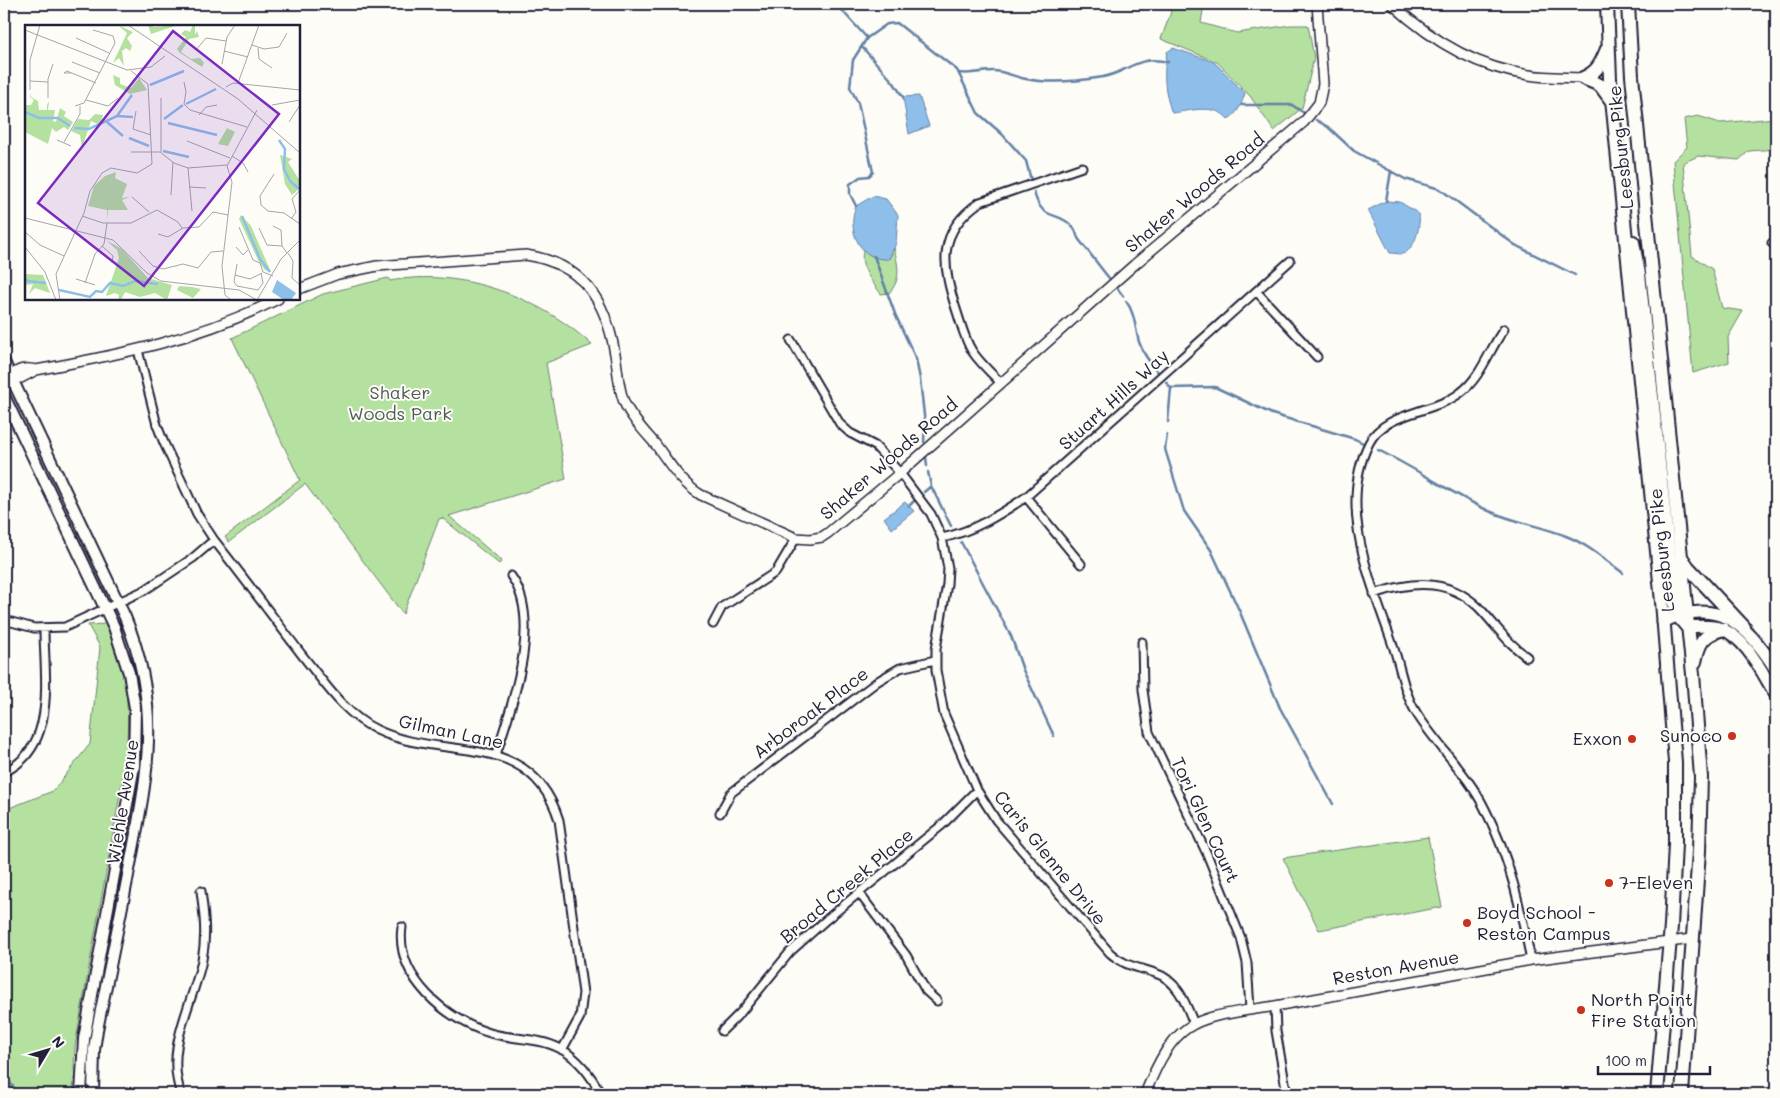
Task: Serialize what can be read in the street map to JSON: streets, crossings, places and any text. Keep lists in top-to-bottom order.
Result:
{
  "streets": {
    "highway": ["Leesburg Pike"],
    "main road": ["Wiehle Avenue"],
    "street": [
      "Shaker Woods Road",
      "Stuart Hills Way",
      "Arboroak Place",
      "Gilman Lane",
      "Tori Glen Court",
      "Caris Glenne Drive",
      "Broad Creek Place",
      "Reston Avenue"
    ]
  },
  "crossings": [
    ["Leesburg Pike", "Reston Avenue"],
    ["Shaker Woods Road", "Caris Glenne Drive"],
    ["Stuart Hills Way", "Caris Glenne Drive"],
    ["Arboroak Place", "Caris Glenne Drive"],
    ["Tori Glen Court", "Reston Avenue"],
    ["Caris Glenne Drive", "Broad Creek Place"],
    ["Caris Glenne Drive", "Reston Avenue"]
  ],
  "parks": ["Shaker Woods Park"],
  "places": [
    "Sunoco",
    "Exxon",
    "7-Eleven",
    "Boyd School - Reston Campus",
    "North Point Fire Station"
  ],
  "scale_bar": "100 m",
  "north": "top right"
}
